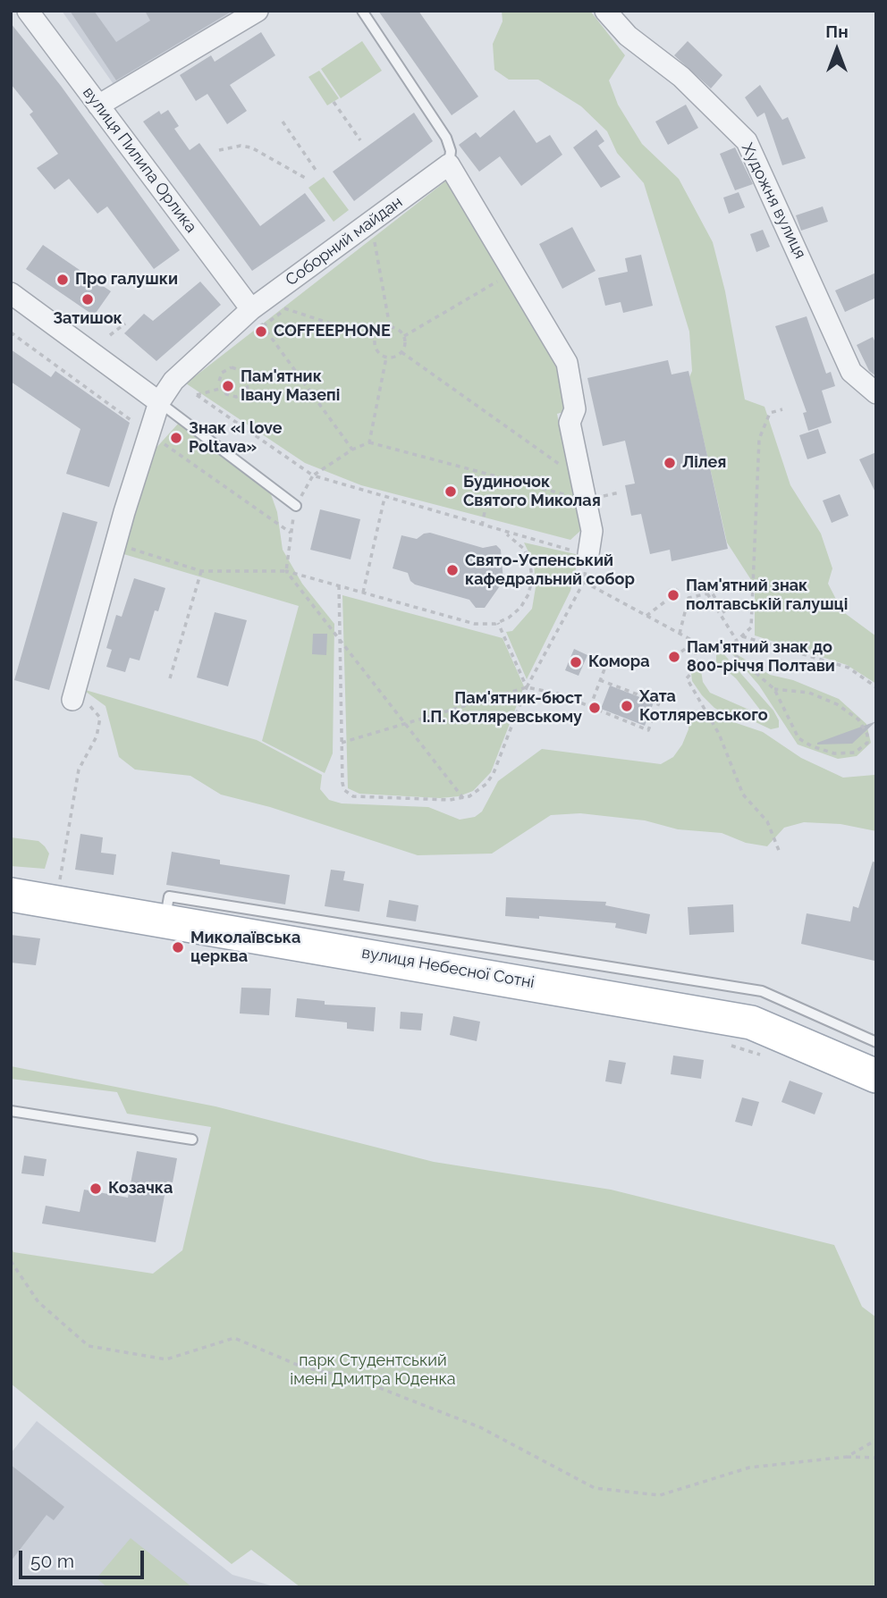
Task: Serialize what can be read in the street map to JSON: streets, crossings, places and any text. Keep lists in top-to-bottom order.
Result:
{
  "streets": {
    "main road": ["вулиця Небесної Сотні"],
    "street": ["вулиця Пилипа Орлика", "Художня вулиця", "Соборний майдан"]
  },
  "crossings": [
    ["вулиця Пилипа Орлика", "Соборний майдан"]
  ],
  "parks": ["парк Студентський імені Дмитра Юденка"],
  "places": [
    "Про галушки",
    "Затишок",
    "COFFEEPHONE",
    "Пам'ятник Івану Мазепі",
    "Знак «I love Poltava»",
    "Лілея",
    "Будиночок Святого Миколая",
    "Свято-Успенський кафедральний собор",
    "Пам'ятний знак полтавській галушці",
    "Пам'ятний знак до 800-річчя Полтави",
    "Комора",
    "Хата Котляревського",
    "Пам'ятник-бюст І.П. Котляревському",
    "Миколаївська церква",
    "Козачка"
  ],
  "scale_bar": "50 m",
  "north": "top"
}
